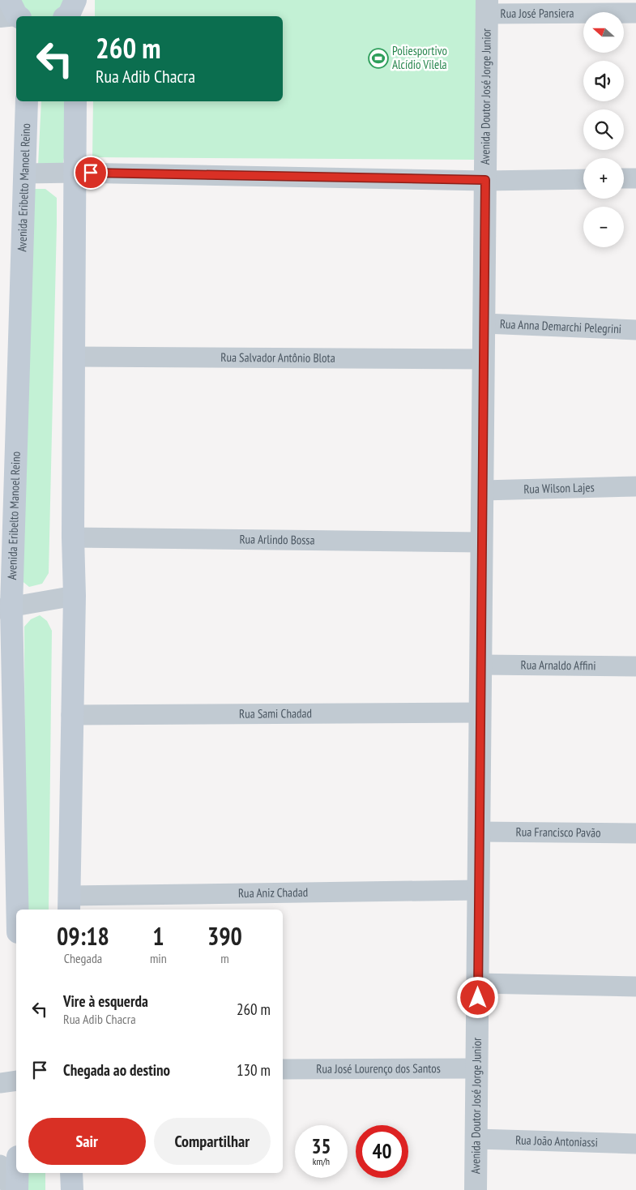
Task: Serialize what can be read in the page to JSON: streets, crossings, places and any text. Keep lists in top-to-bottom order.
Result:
{
  "streets": {
    "main road": ["Avenida Eribelto Manoel Reino"],
    "street": [
      "Rua José Pansiera",
      "Avenida Doutor José Jorge Junior",
      "Rua Anna Demarchi Pelegrini",
      "Rua Salvador Antônio Blota",
      "Rua Wilson Lajes",
      "Rua Arlindo Bossa",
      "Rua Arnaldo Affini",
      "Rua Sami Chadad",
      "Rua Francisco Pavão",
      "Rua Aniz Chadad",
      "Rua José Lourenço dos Santos",
      "Rua João Antoniassi"
    ]
  },
  "crossings": [
    ["Rua José Pansiera", "Avenida Doutor José Jorge Junior"],
    ["Avenida Doutor José Jorge Junior", "Rua Anna Demarchi Pelegrini"],
    ["Avenida Doutor José Jorge Junior", "Rua Salvador Antônio Blota"],
    ["Avenida Doutor José Jorge Junior", "Rua Wilson Lajes"],
    ["Avenida Doutor José Jorge Junior", "Rua Arlindo Bossa"],
    ["Avenida Doutor José Jorge Junior", "Rua Arnaldo Affini"],
    ["Avenida Doutor José Jorge Junior", "Rua Sami Chadad"],
    ["Avenida Doutor José Jorge Junior", "Rua Francisco Pavão"],
    ["Avenida Doutor José Jorge Junior", "Rua Aniz Chadad"],
    ["Avenida Doutor José Jorge Junior", "Rua José Lourenço dos Santos"],
    ["Avenida Doutor José Jorge Junior", "Rua João Antoniassi"]
  ],
  "places": {
    "sports": ["Poliesportivo Alcídio Vilela"]
  },
  "north": "left",
  "page": {
    "map_buttons": ["+", "−"],
    "turn": ["260 m", "Rua Adib Chacra"],
    "eta": [
      "09:18",
      "Chegada",
      "1",
      "min",
      "390",
      "m"
    ],
    "list": [
      {
        "name": "Vire à esquerda",
        "note": "Rua Adib Chacra",
        "value": "260 m"
      },
      {
        "name": "Chegada ao destino",
        "value": "130 m"
      }
    ],
    "buttons": ["Sair", "Compartilhar"],
    "speed": "35 km/h",
    "limit": "40"
  }
}
